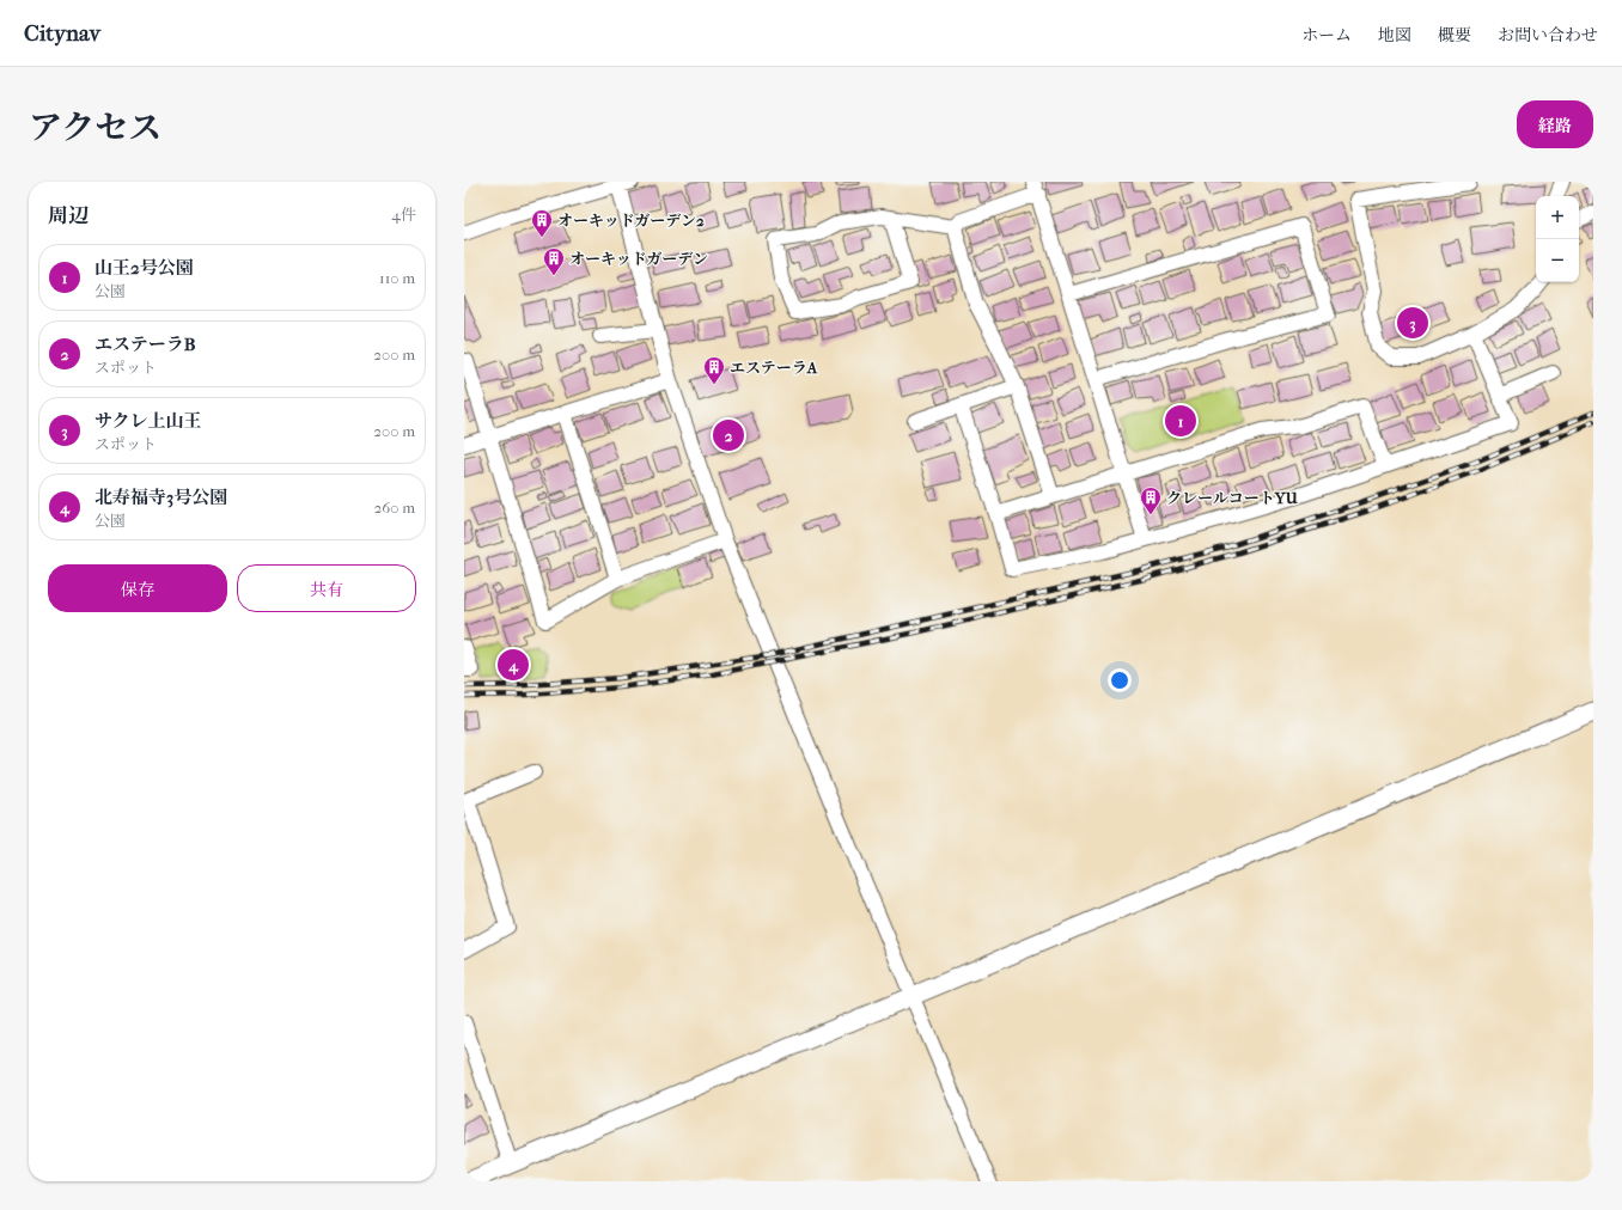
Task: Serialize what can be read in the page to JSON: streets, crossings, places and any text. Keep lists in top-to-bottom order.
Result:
{
  "places": {
    "building": [
      "オーキッドガーデン2",
      "オーキッドガーデン",
      "エステーラA",
      "クレールコートYU"
    ]
  },
  "page": {
    "header": "Citynav",
    "nav": [
      "ホーム",
      "地図",
      "概要",
      "お問い合わせ"
    ],
    "title": "アクセス",
    "buttons": [
      "経路",
      ["保存", "共有"]
    ],
    "heading": ["周辺", "4件"],
    "map_buttons": ["+", "−"],
    "list": [
      {
        "mark": "1",
        "name": "山王2号公園",
        "note": "公園",
        "value": "110 m"
      },
      {
        "mark": "2",
        "name": "エステーラB",
        "note": "スポット",
        "value": "200 m"
      },
      {
        "mark": "3",
        "name": "サクレ上山王",
        "note": "スポット",
        "value": "200 m"
      },
      {
        "mark": "4",
        "name": "北寿福寺3号公園",
        "note": "公園",
        "value": "260 m"
      }
    ],
    "pins": [
      "3",
      "1",
      "2",
      "4"
    ]
  }
}
